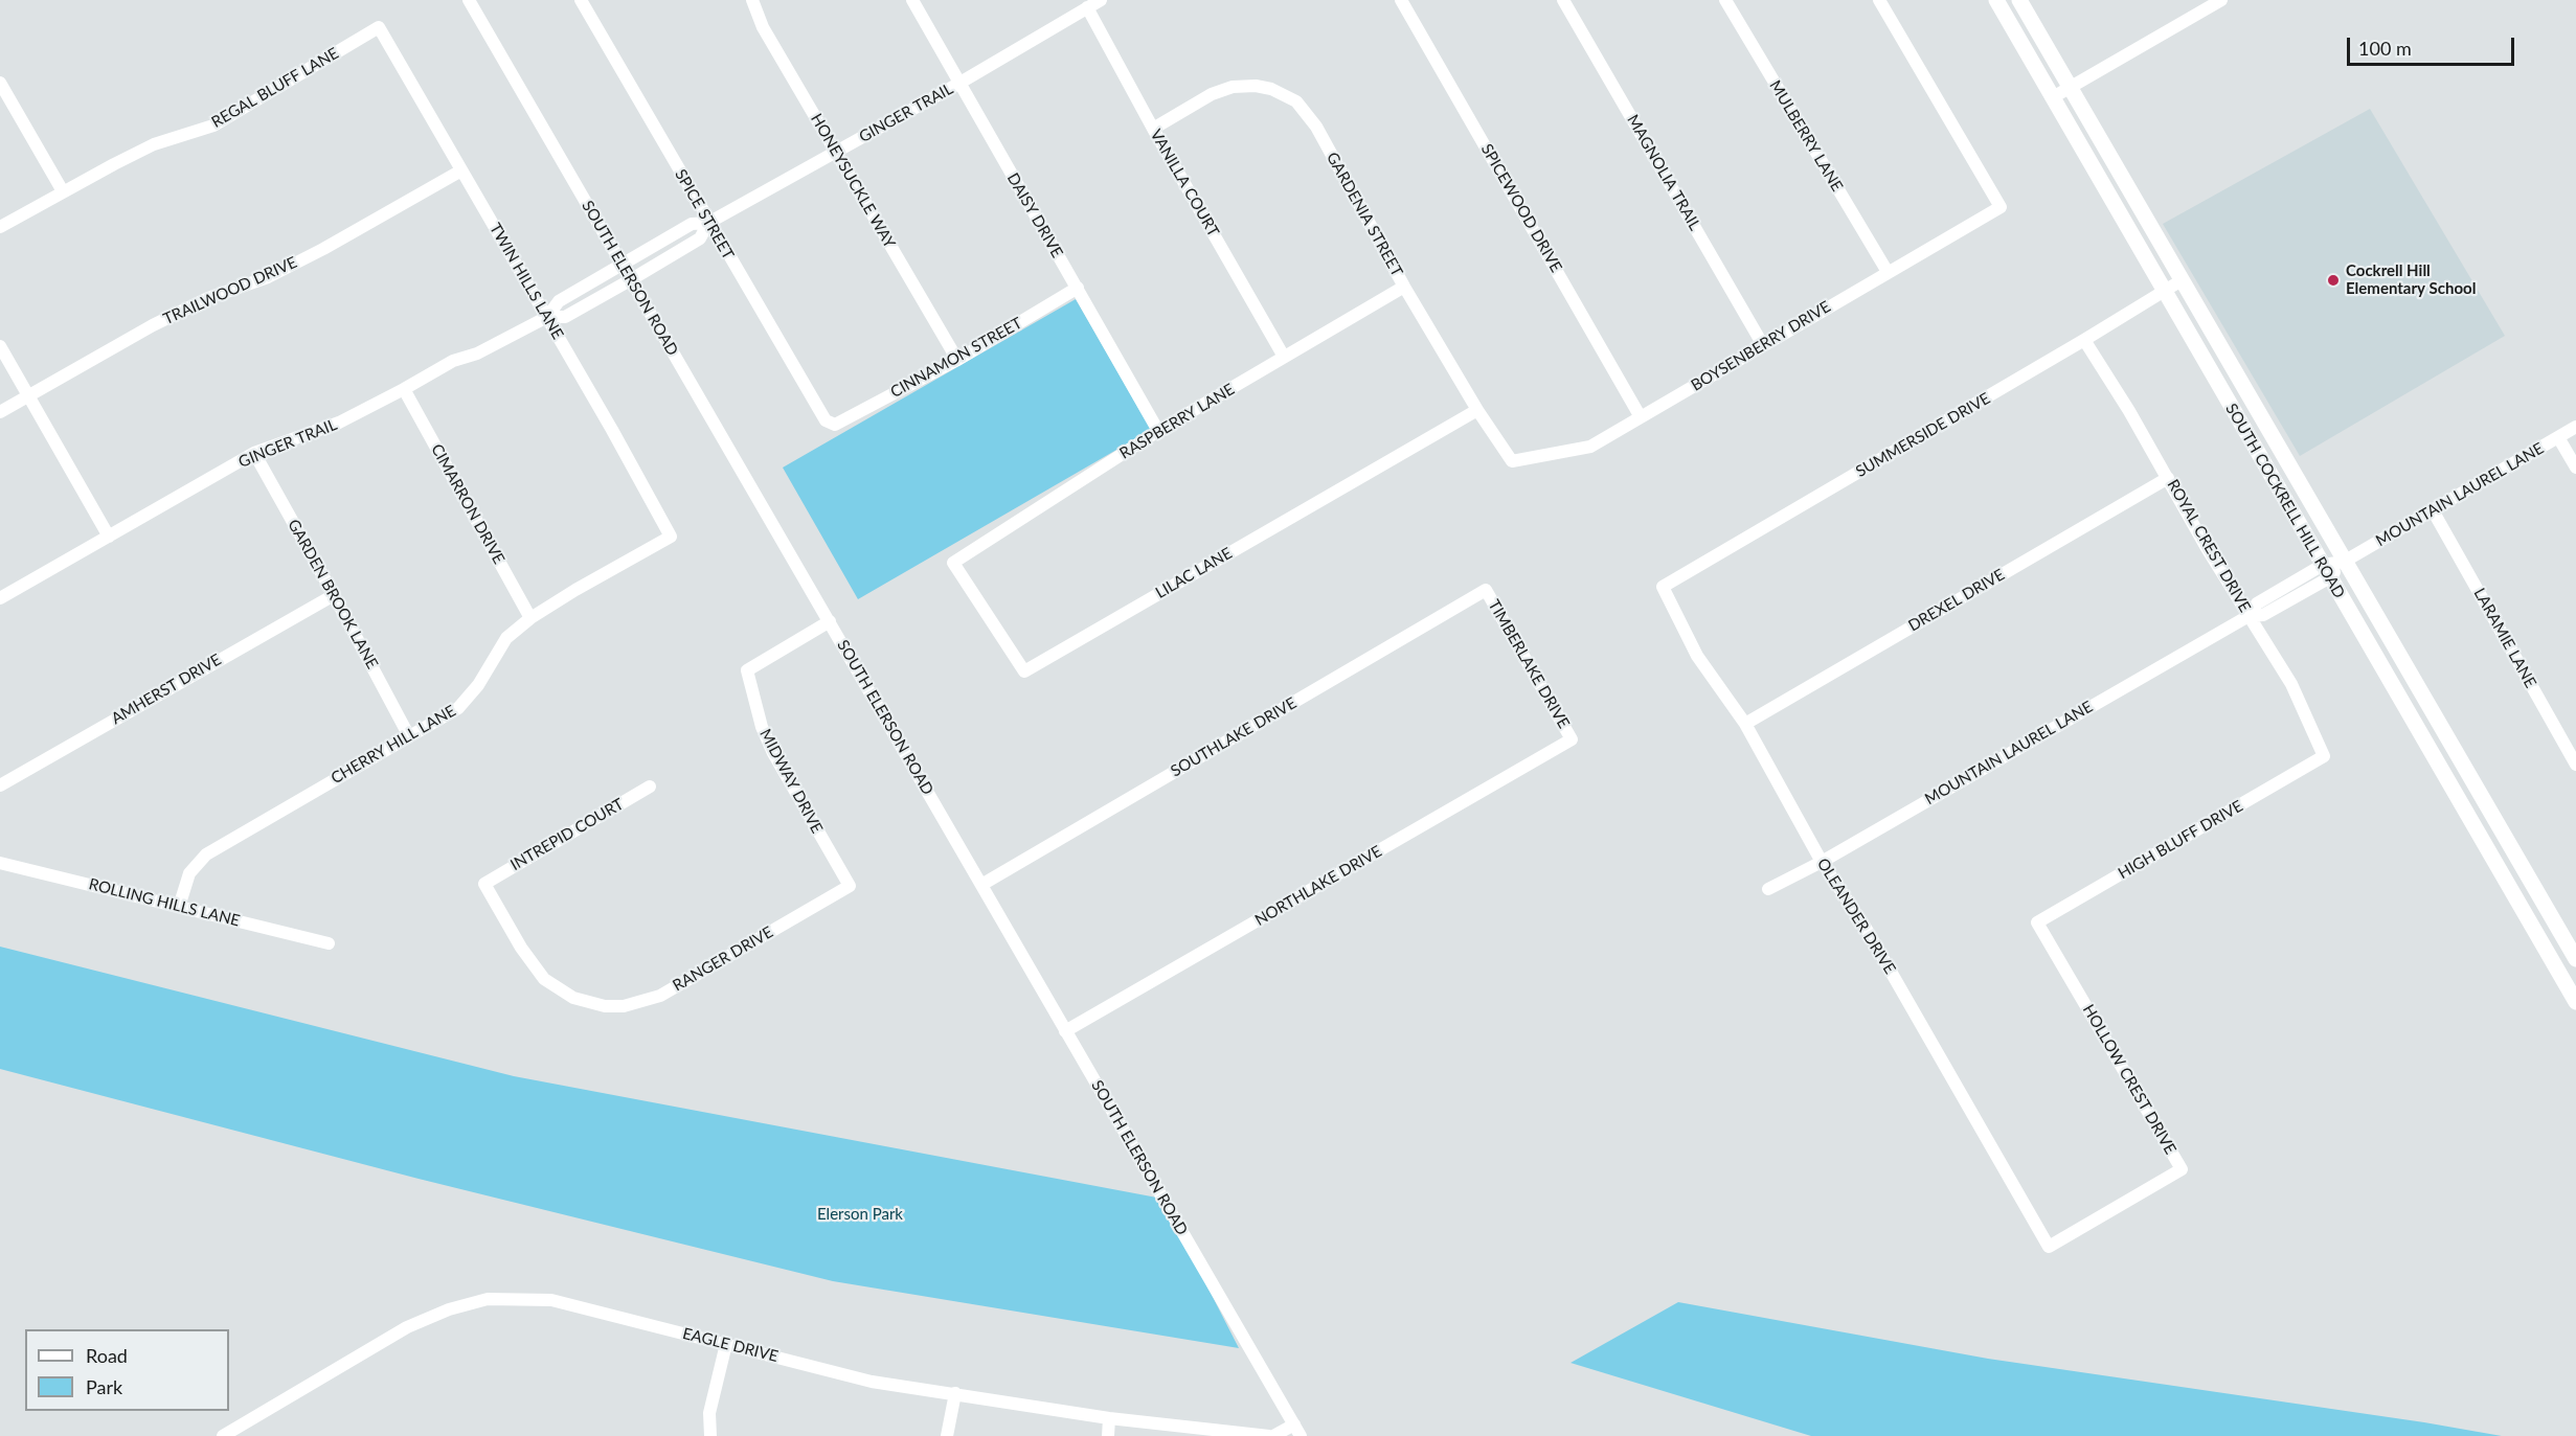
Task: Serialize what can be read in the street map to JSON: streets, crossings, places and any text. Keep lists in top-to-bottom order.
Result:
{
  "streets": {
    "main road": ["SOUTH COCKRELL HILL ROAD"],
    "street": [
      "REGAL BLUFF LANE",
      "GINGER TRAIL",
      "MULBERRY LANE",
      "MAGNOLIA TRAIL",
      "HONEYSUCKLE WAY",
      "VANILLA COURT",
      "SPICEWOOD DRIVE",
      "SPICE STREET",
      "GARDENIA STREET",
      "DAISY DRIVE",
      "SOUTH ELERSON ROAD",
      "TWIN HILLS LANE",
      "TRAILWOOD DRIVE",
      "BOYSENBERRY DRIVE",
      "CINNAMON STREET",
      "RASPBERRY LANE",
      "SUMMERSIDE DRIVE",
      "MOUNTAIN LAUREL LANE",
      "CIMARRON DRIVE",
      "ROYAL CREST DRIVE",
      "LILAC LANE",
      "GARDEN BROOK LANE",
      "DREXEL DRIVE",
      "LARAMIE LANE",
      "TIMBERLAKE DRIVE",
      "AMHERST DRIVE",
      "SOUTHLAKE DRIVE",
      "CHERRY HILL LANE",
      "MIDWAY DRIVE",
      "INTREPID COURT",
      "HIGH BLUFF DRIVE",
      "NORTHLAKE DRIVE",
      "ROLLING HILLS LANE",
      "OLEANDER DRIVE",
      "RANGER DRIVE",
      "HOLLOW CREST DRIVE",
      "EAGLE DRIVE"
    ]
  },
  "crossings": [
    ["REGAL BLUFF LANE", "TWIN HILLS LANE"],
    ["GINGER TRAIL", "HONEYSUCKLE WAY"],
    ["GINGER TRAIL", "VANILLA COURT"],
    ["GINGER TRAIL", "SPICE STREET"],
    ["GINGER TRAIL", "DAISY DRIVE"],
    ["GINGER TRAIL", "SOUTH ELERSON ROAD"],
    ["GINGER TRAIL", "TWIN HILLS LANE"],
    ["GINGER TRAIL", "CIMARRON DRIVE"],
    ["GINGER TRAIL", "GARDEN BROOK LANE"],
    ["MULBERRY LANE", "BOYSENBERRY DRIVE"],
    ["MAGNOLIA TRAIL", "BOYSENBERRY DRIVE"],
    ["HONEYSUCKLE WAY", "CINNAMON STREET"],
    ["VANILLA COURT", "GARDENIA STREET"],
    ["VANILLA COURT", "RASPBERRY LANE"],
    ["SPICEWOOD DRIVE", "BOYSENBERRY DRIVE"],
    ["SPICE STREET", "CINNAMON STREET"],
    ["GARDENIA STREET", "BOYSENBERRY DRIVE"],
    ["GARDENIA STREET", "RASPBERRY LANE"],
    ["GARDENIA STREET", "LILAC LANE"],
    ["DAISY DRIVE", "CINNAMON STREET"],
    ["DAISY DRIVE", "RASPBERRY LANE"],
    ["SOUTH ELERSON ROAD", "SOUTHLAKE DRIVE"],
    ["SOUTH ELERSON ROAD", "MIDWAY DRIVE"],
    ["SOUTH ELERSON ROAD", "NORTHLAKE DRIVE"],
    ["SOUTH ELERSON ROAD", "EAGLE DRIVE"],
    ["TWIN HILLS LANE", "TRAILWOOD DRIVE"],
    ["TWIN HILLS LANE", "CHERRY HILL LANE"],
    ["RASPBERRY LANE", "LILAC LANE"],
    ["SUMMERSIDE DRIVE", "SOUTH COCKRELL HILL ROAD"],
    ["SUMMERSIDE DRIVE", "ROYAL CREST DRIVE"],
    ["SUMMERSIDE DRIVE", "OLEANDER DRIVE"],
    ["MOUNTAIN LAUREL LANE", "SOUTH COCKRELL HILL ROAD"],
    ["MOUNTAIN LAUREL LANE", "ROYAL CREST DRIVE"],
    ["MOUNTAIN LAUREL LANE", "LARAMIE LANE"],
    ["MOUNTAIN LAUREL LANE", "OLEANDER DRIVE"],
    ["CIMARRON DRIVE", "CHERRY HILL LANE"],
    ["ROYAL CREST DRIVE", "DREXEL DRIVE"],
    ["ROYAL CREST DRIVE", "HIGH BLUFF DRIVE"],
    ["GARDEN BROOK LANE", "AMHERST DRIVE"],
    ["GARDEN BROOK LANE", "CHERRY HILL LANE"],
    ["DREXEL DRIVE", "OLEANDER DRIVE"],
    ["TIMBERLAKE DRIVE", "SOUTHLAKE DRIVE"],
    ["TIMBERLAKE DRIVE", "NORTHLAKE DRIVE"],
    ["CHERRY HILL LANE", "ROLLING HILLS LANE"],
    ["MIDWAY DRIVE", "RANGER DRIVE"],
    ["INTREPID COURT", "RANGER DRIVE"],
    ["HIGH BLUFF DRIVE", "HOLLOW CREST DRIVE"],
    ["OLEANDER DRIVE", "HOLLOW CREST DRIVE"]
  ],
  "parks": ["Elerson Park"],
  "places": ["Cockrell Hill Elementary School"],
  "legend": ["Road", "Park"],
  "scale_bar": "100 m"
}
